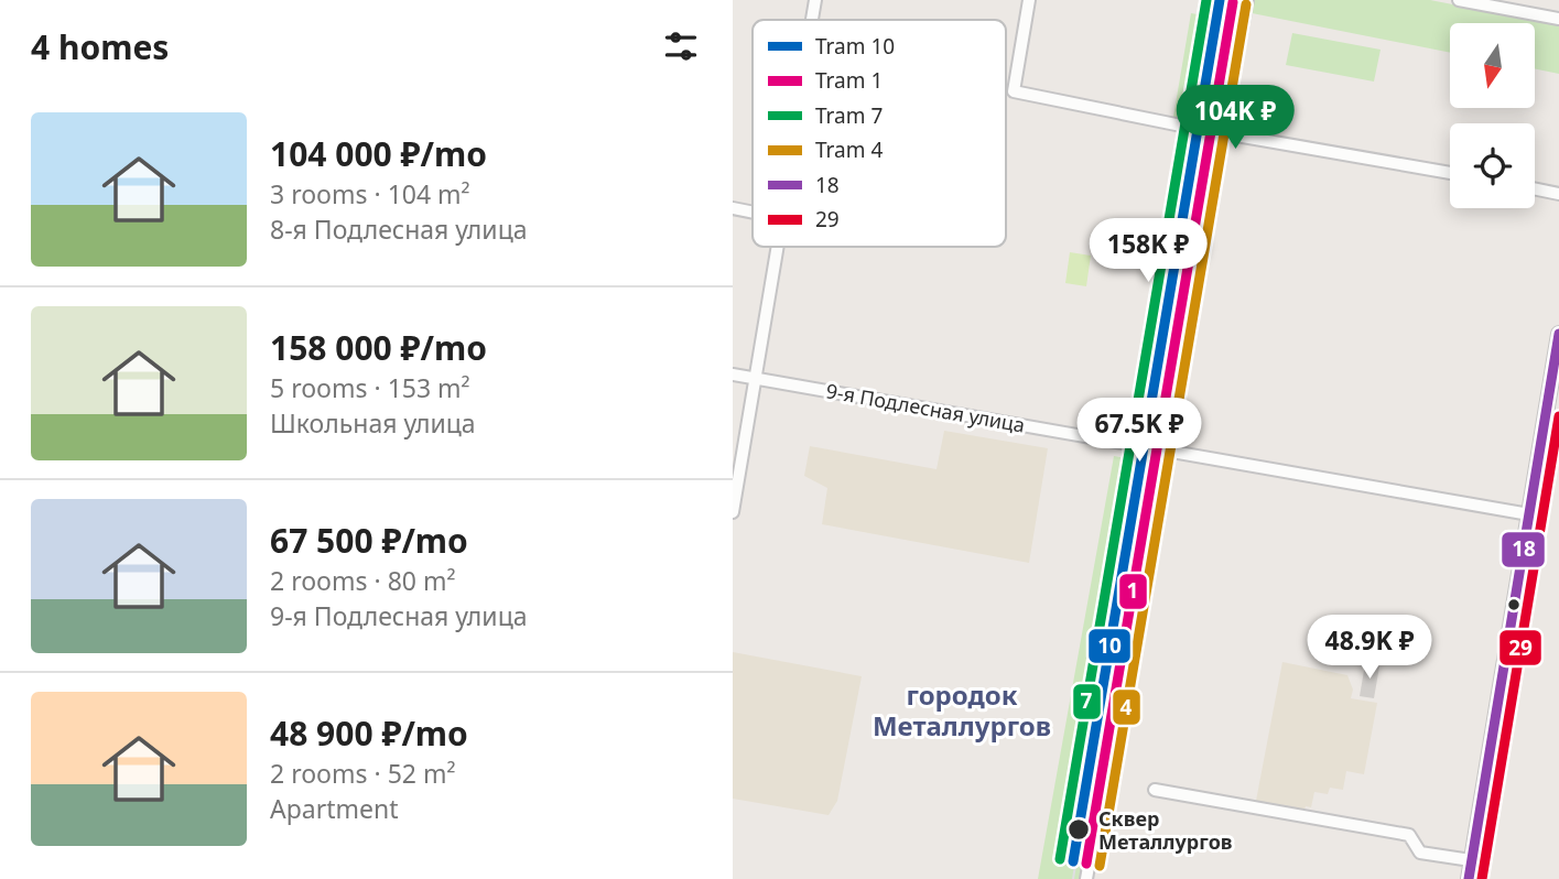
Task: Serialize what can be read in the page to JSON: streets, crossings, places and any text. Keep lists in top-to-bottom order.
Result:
{
  "streets": {
    "street": ["9-я Подлесная улица"]
  },
  "districts": ["городок Металлургов"],
  "places": ["Сквер Металлургов"],
  "lines": [
    "tram line 10",
    "tram line 7",
    "tram line 1",
    "tram line 4",
    "transit line 18",
    "transit line 29"
  ],
  "legend": [
    "Tram 10",
    "Tram 1",
    "Tram 7",
    "Tram 4",
    "18",
    "29"
  ],
  "north": "bottom",
  "page": {
    "heading": "4 homes",
    "price": [
      "104K ₽",
      "158K ₽",
      "67.5K ₽",
      "48.9K ₽"
    ],
    "list": [
      {
        "name": "104 000 ₽/mo",
        "note": "3 rooms · 104 m² · 8-я Подлесная улица"
      },
      {
        "name": "158 000 ₽/mo",
        "note": "5 rooms · 153 m² · Школьная улица"
      },
      {
        "name": "67 500 ₽/mo",
        "note": "2 rooms · 80 m² · 9-я Подлесная улица"
      },
      {
        "name": "48 900 ₽/mo",
        "note": "2 rooms · 52 m² · Apartment"
      }
    ]
  }
}
